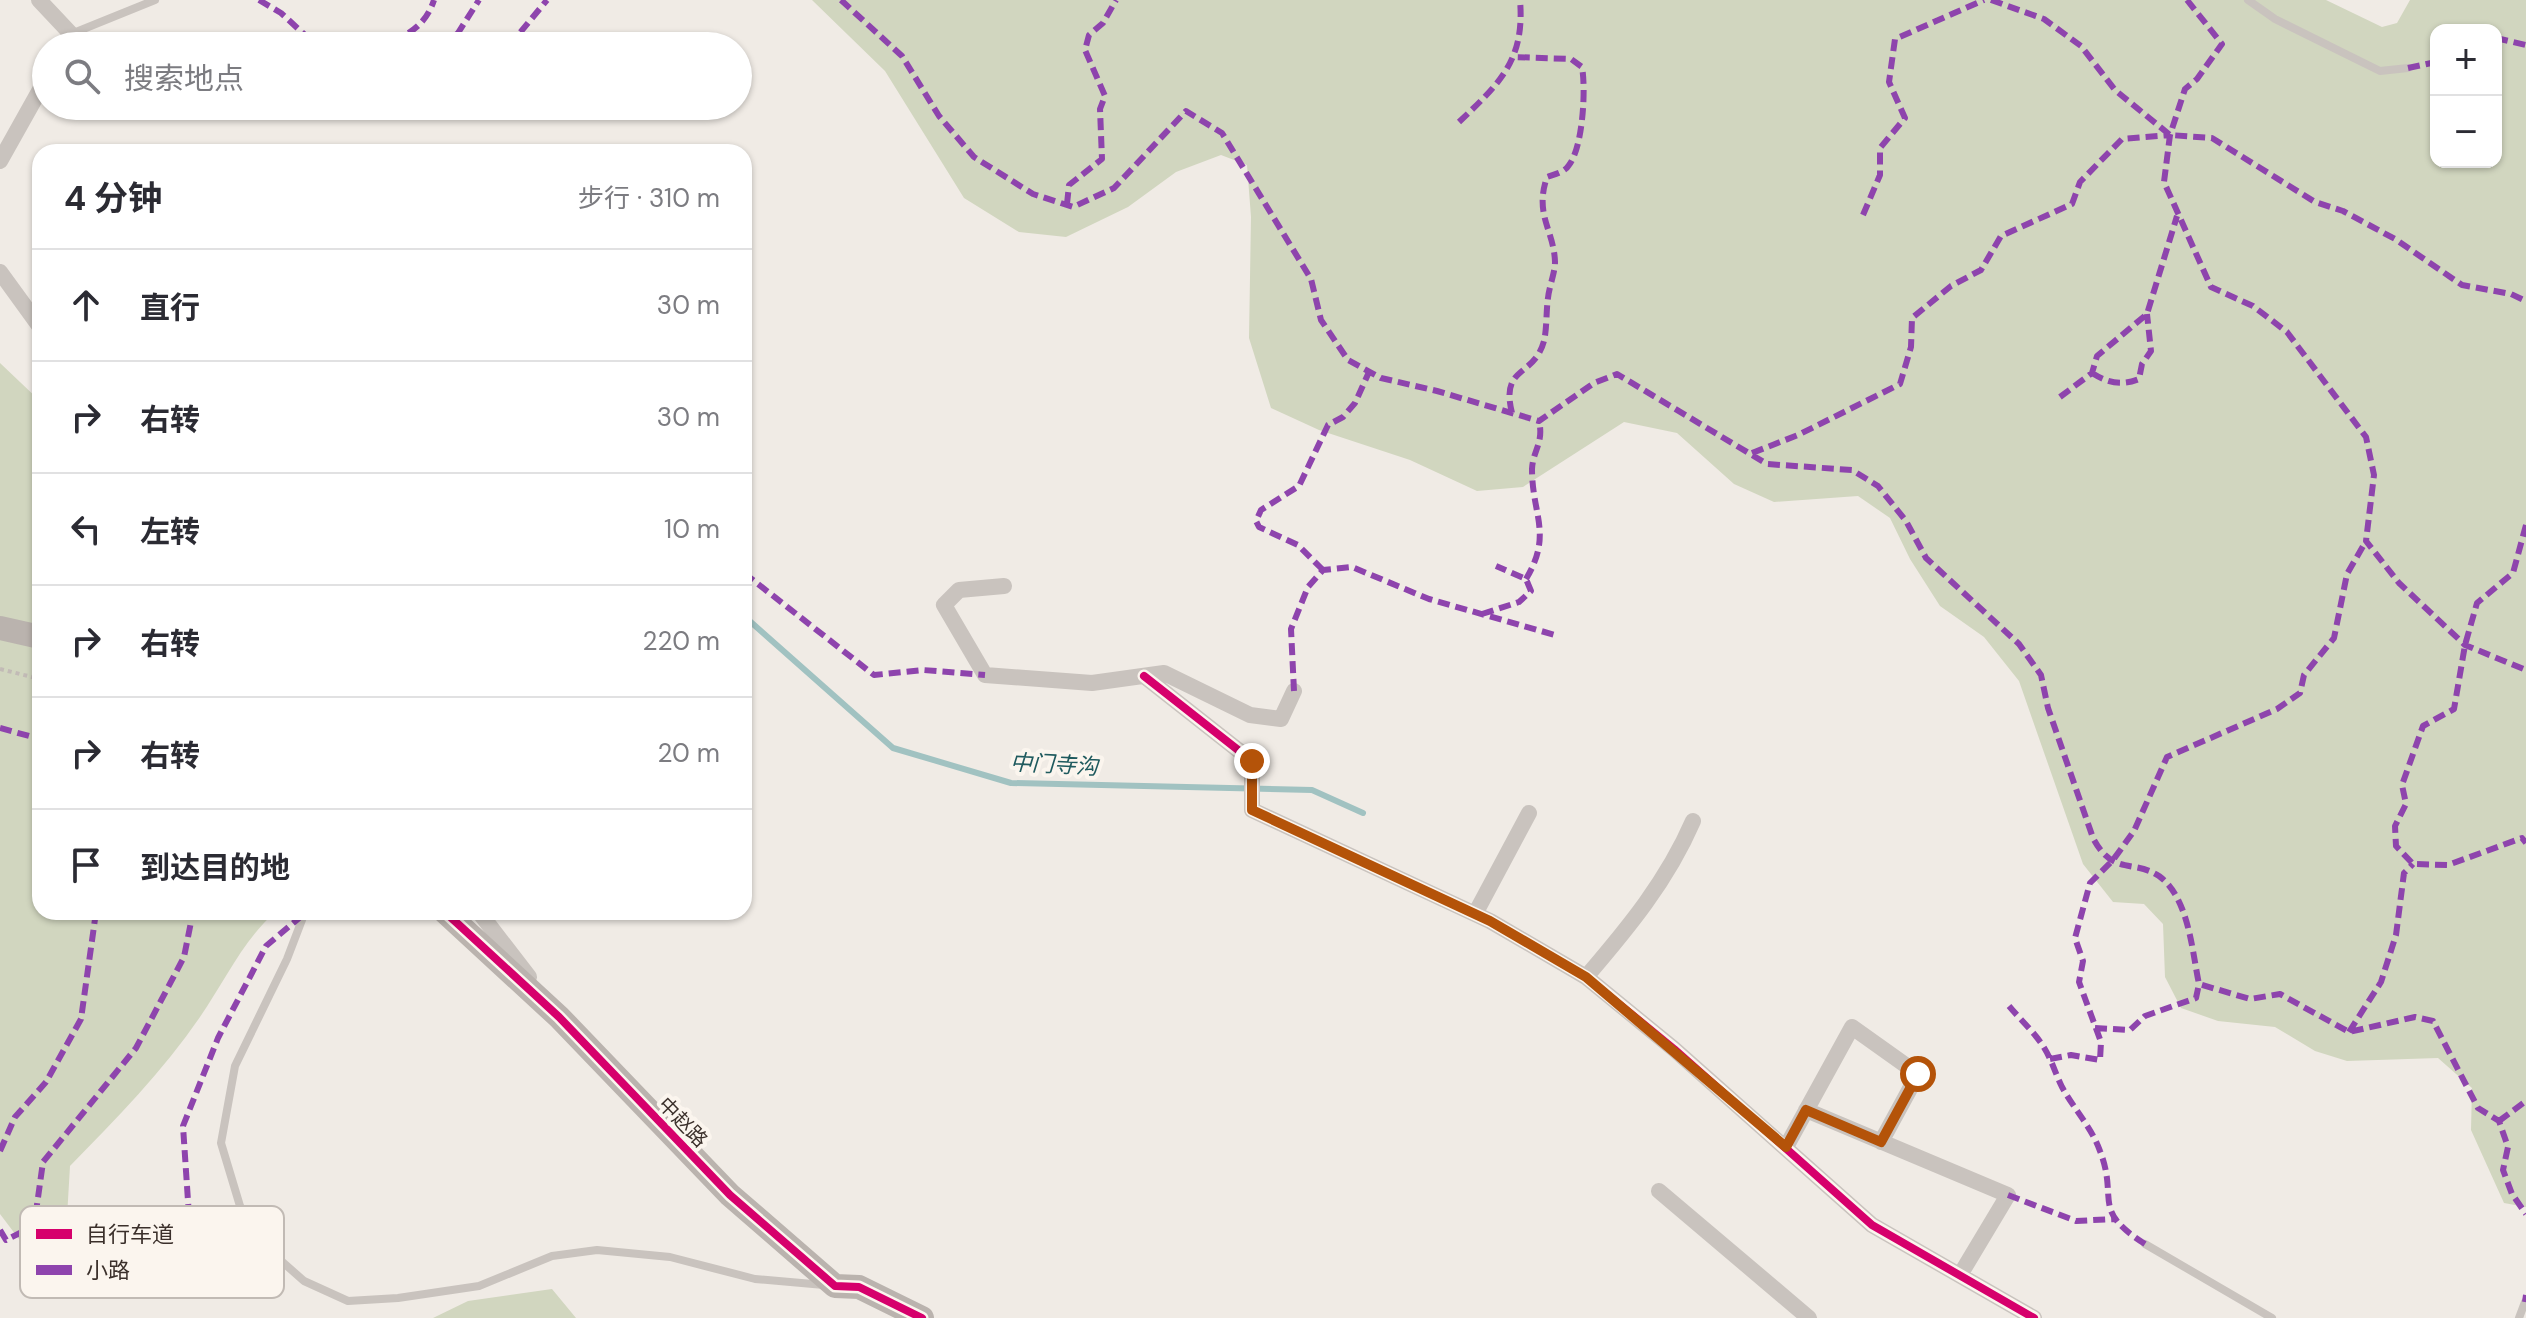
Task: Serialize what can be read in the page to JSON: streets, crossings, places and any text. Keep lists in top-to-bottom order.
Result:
{
  "streets": {
    "street": ["中赵路"]
  },
  "water": ["中门寺沟"],
  "legend": ["自行车道", "小路"],
  "page": {
    "map_buttons": ["+", "−"],
    "search": "搜索地点",
    "heading": ["4 分钟", "步行 · 310 m"],
    "list": [
      ["直行", "30 m"],
      ["右转", "30 m"],
      ["左转", "10 m"],
      ["右转", "220 m"],
      ["右转", "20 m"],
      "到达目的地"
    ]
  }
}
